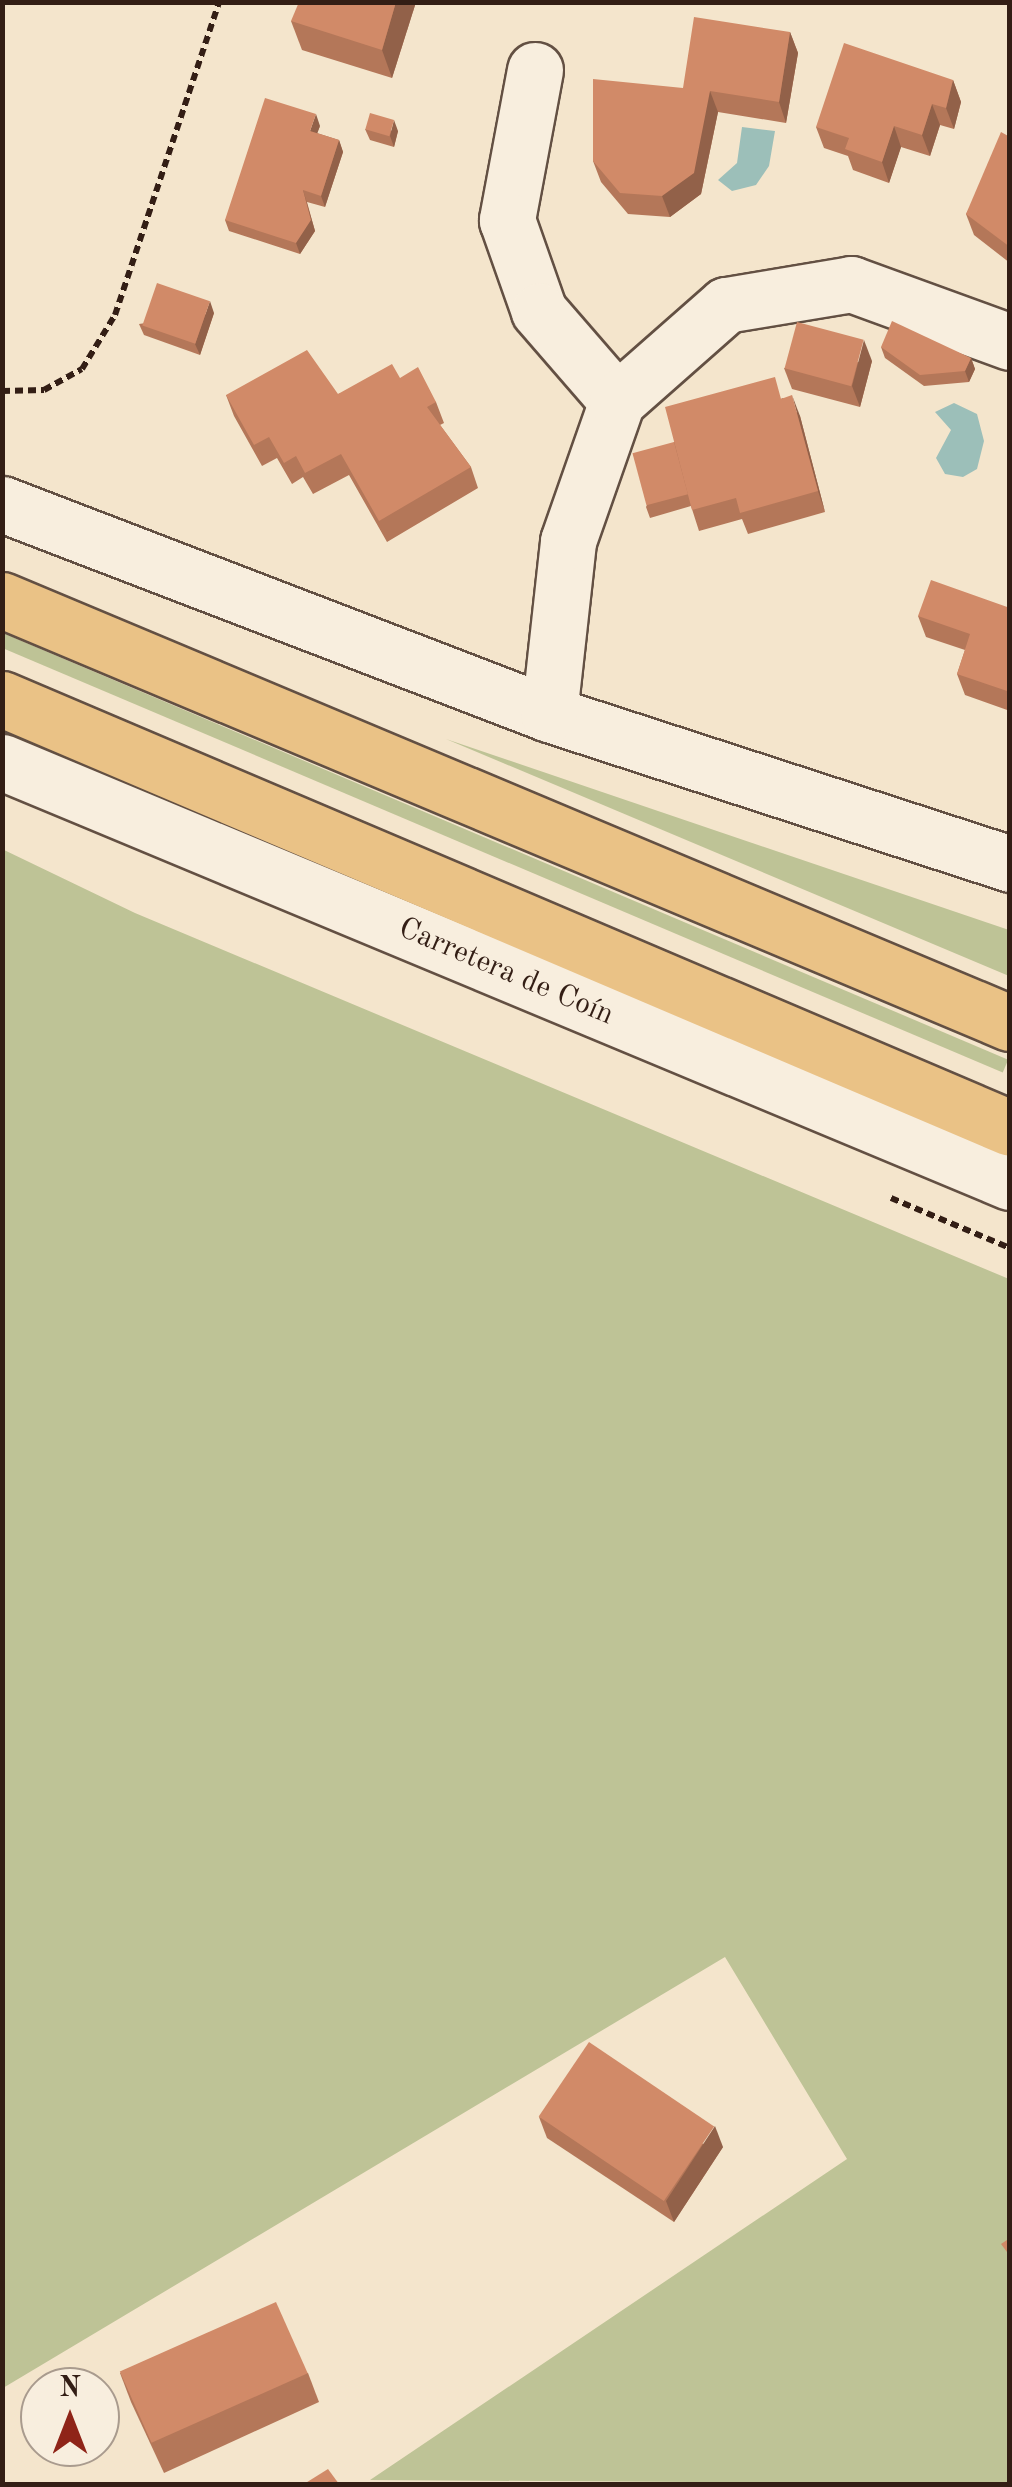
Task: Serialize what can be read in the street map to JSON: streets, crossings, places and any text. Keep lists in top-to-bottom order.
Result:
{
  "streets": {
    "street": ["Carretera de Coín"]
  },
  "north": "top"
}
